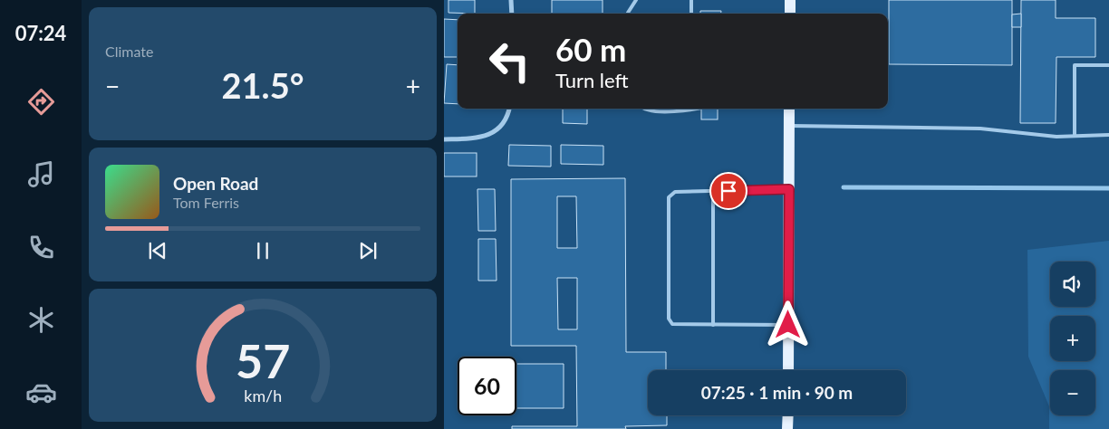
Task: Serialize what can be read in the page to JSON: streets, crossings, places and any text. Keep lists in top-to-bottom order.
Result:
{
  "page": {
    "tabs": "07:24",
    "tile": "Climate",
    "turn": ["60 m", "Turn left"],
    "heat": ["−", "21.5°", "+"],
    "song": ["Open Road", "Tom Ferris"],
    "map_buttons": ["+", "−"],
    "limit": "60",
    "trip": "07:25 · 1 min · 90 m",
    "gauge": ["57", "km/h"]
  }
}
